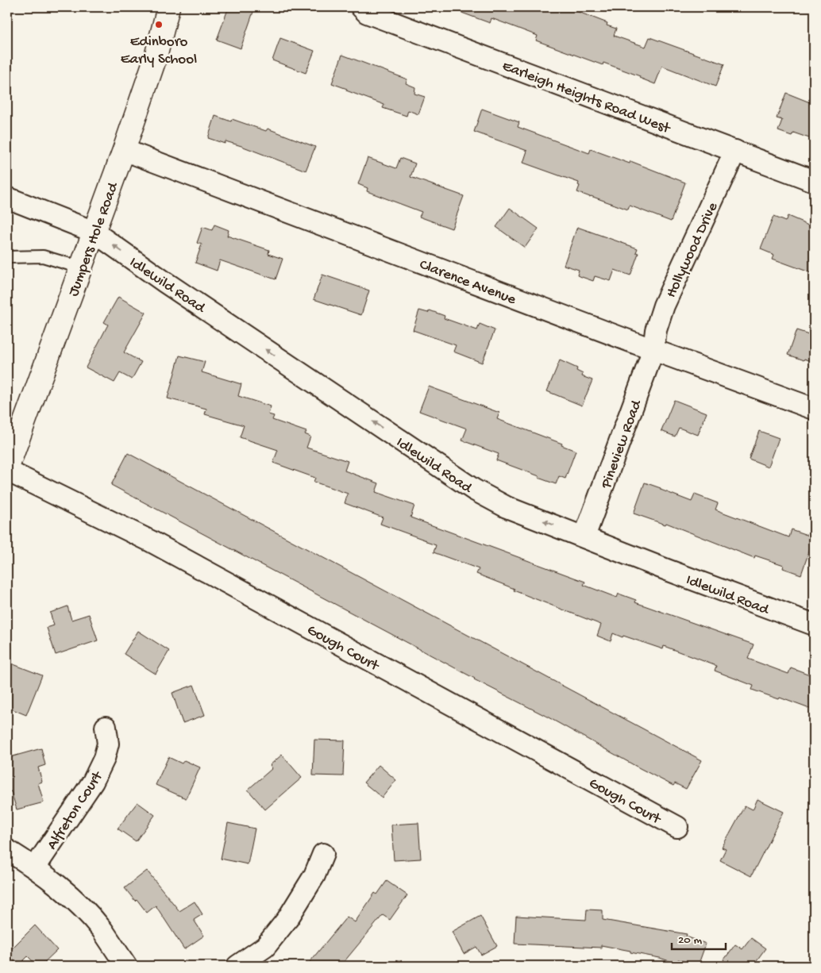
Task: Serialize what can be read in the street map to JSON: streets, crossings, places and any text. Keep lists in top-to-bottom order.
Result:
{
  "streets": {
    "main road": ["Jumpers Hole Road"],
    "street": [
      "Earleigh Heights Road West",
      "Hollywood Drive",
      "Clarence Avenue",
      "Idlewild Road",
      "Pineview Road",
      "Gough Court",
      "Alfreton Court"
    ]
  },
  "crossings": [
    ["Earleigh Heights Road West", "Hollywood Drive"],
    ["Jumpers Hole Road", "Clarence Avenue"],
    ["Jumpers Hole Road", "Idlewild Road"],
    ["Jumpers Hole Road", "Gough Court"],
    ["Hollywood Drive", "Clarence Avenue"],
    ["Hollywood Drive", "Pineview Road"],
    ["Clarence Avenue", "Pineview Road"],
    ["Idlewild Road", "Pineview Road"]
  ],
  "one_way": ["Idlewild Road"],
  "places": ["Edinboro Early School"],
  "scale_bar": "20 m"
}
